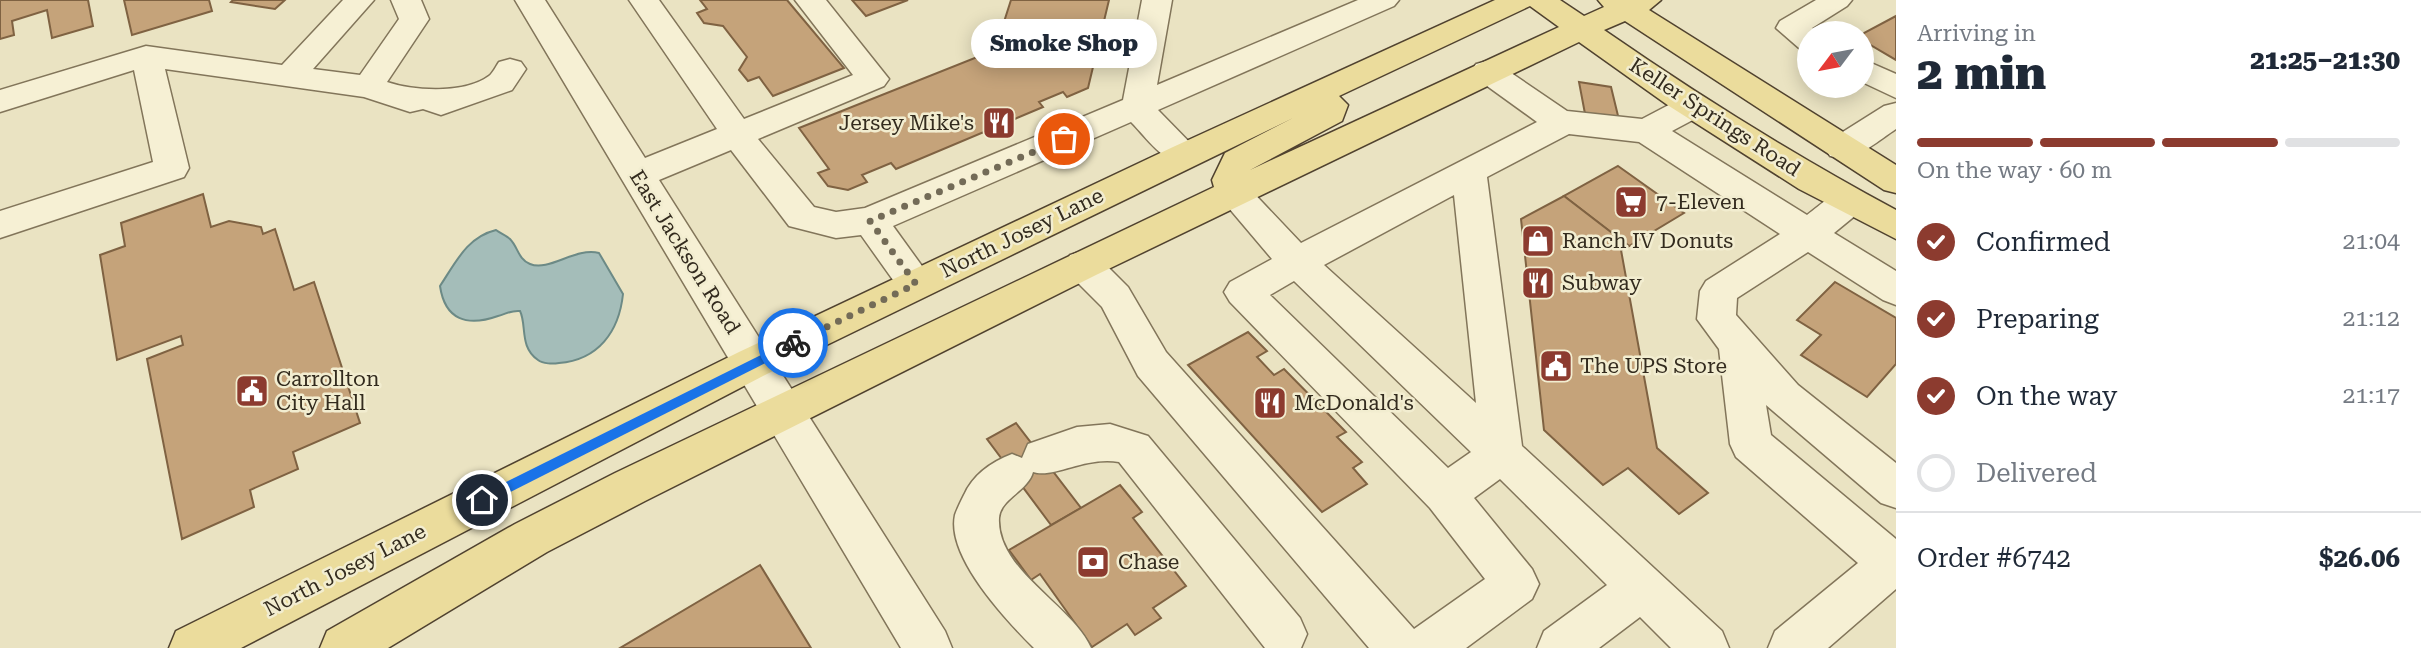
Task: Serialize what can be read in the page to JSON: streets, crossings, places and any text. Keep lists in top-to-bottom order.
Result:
{
  "streets": {
    "main road": ["Keller Springs Road", "North Josey Lane"],
    "street": ["East Jackson Road"]
  },
  "crossings": [
    ["North Josey Lane", "East Jackson Road"]
  ],
  "places": {
    "restaurant": ["Jersey Mike's", "Subway", "McDonald's"],
    "other": ["Smoke Shop"],
    "supermarket": ["7-Eleven"],
    "shop": ["Ranch IV Donuts"],
    "public building": ["The UPS Store", "Carrollton City Hall"],
    "bank": ["Chase"]
  },
  "north": "bottom left",
  "page": {
    "heading": ["2 min", "Arriving in", "21:25–21:30"],
    "panel": ["Order #6742", "$26.06"],
    "bubble": "Smoke Shop",
    "bar": "On the way · 60 m",
    "list": [
      ["Confirmed", "21:04"],
      ["Preparing", "21:12"],
      ["On the way", "21:17"],
      "Delivered"
    ]
  }
}
